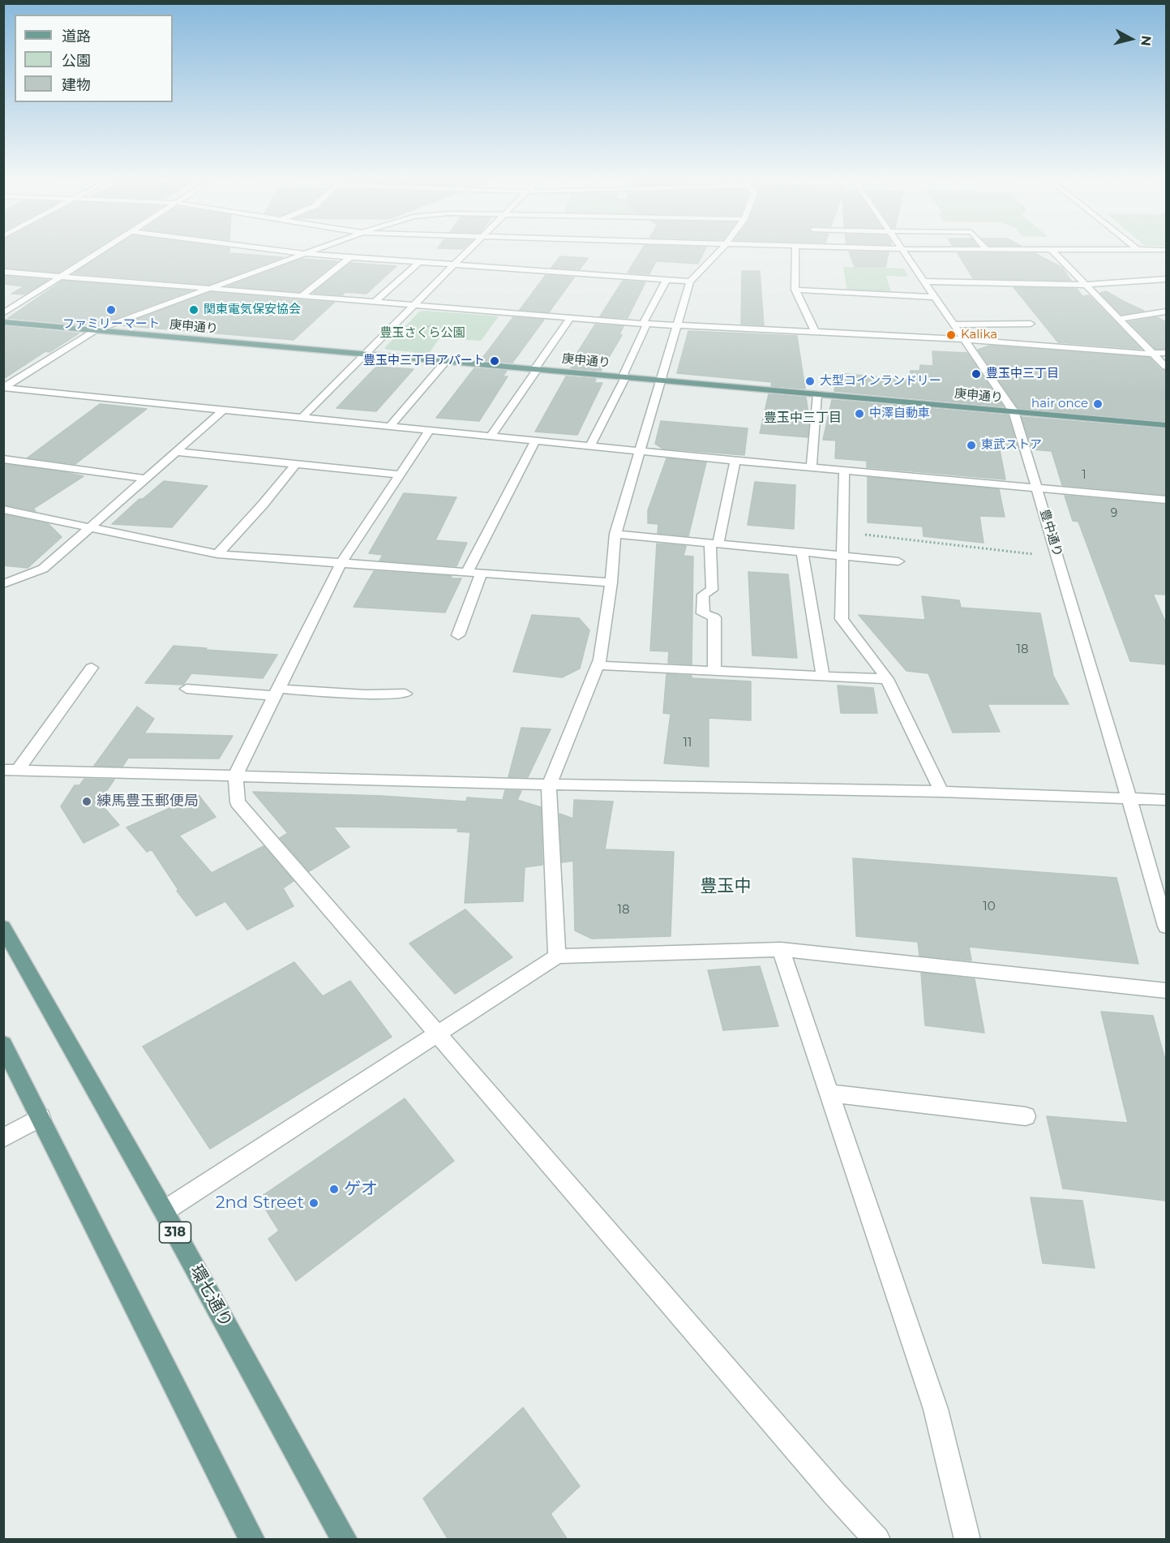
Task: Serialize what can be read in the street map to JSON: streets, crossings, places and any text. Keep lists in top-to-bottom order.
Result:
{
  "streets": {
    "main road": ["庚申通り", "318", "環七通り"],
    "street": ["豊中通り"]
  },
  "crossings": [
    ["庚申通り", "豊中通り"]
  ],
  "districts": ["豊玉中三丁目", "豊玉中"],
  "parks": ["豊玉さくら公園"],
  "places": [
    "ファミリーマート",
    "関東電気保安協会",
    "Kalika",
    "豊玉中三丁目アパート",
    "豊玉中三丁目",
    "大型コインランドリー",
    "hair once",
    "中澤自動車",
    "東武ストア",
    "練馬豊玉郵便局",
    "ゲオ",
    "2nd Street"
  ],
  "house_numbers": [
    "1",
    "9",
    "18",
    "11",
    "10",
    "18"
  ],
  "legend": ["道路", "公園", "建物"],
  "north": "right"
}
